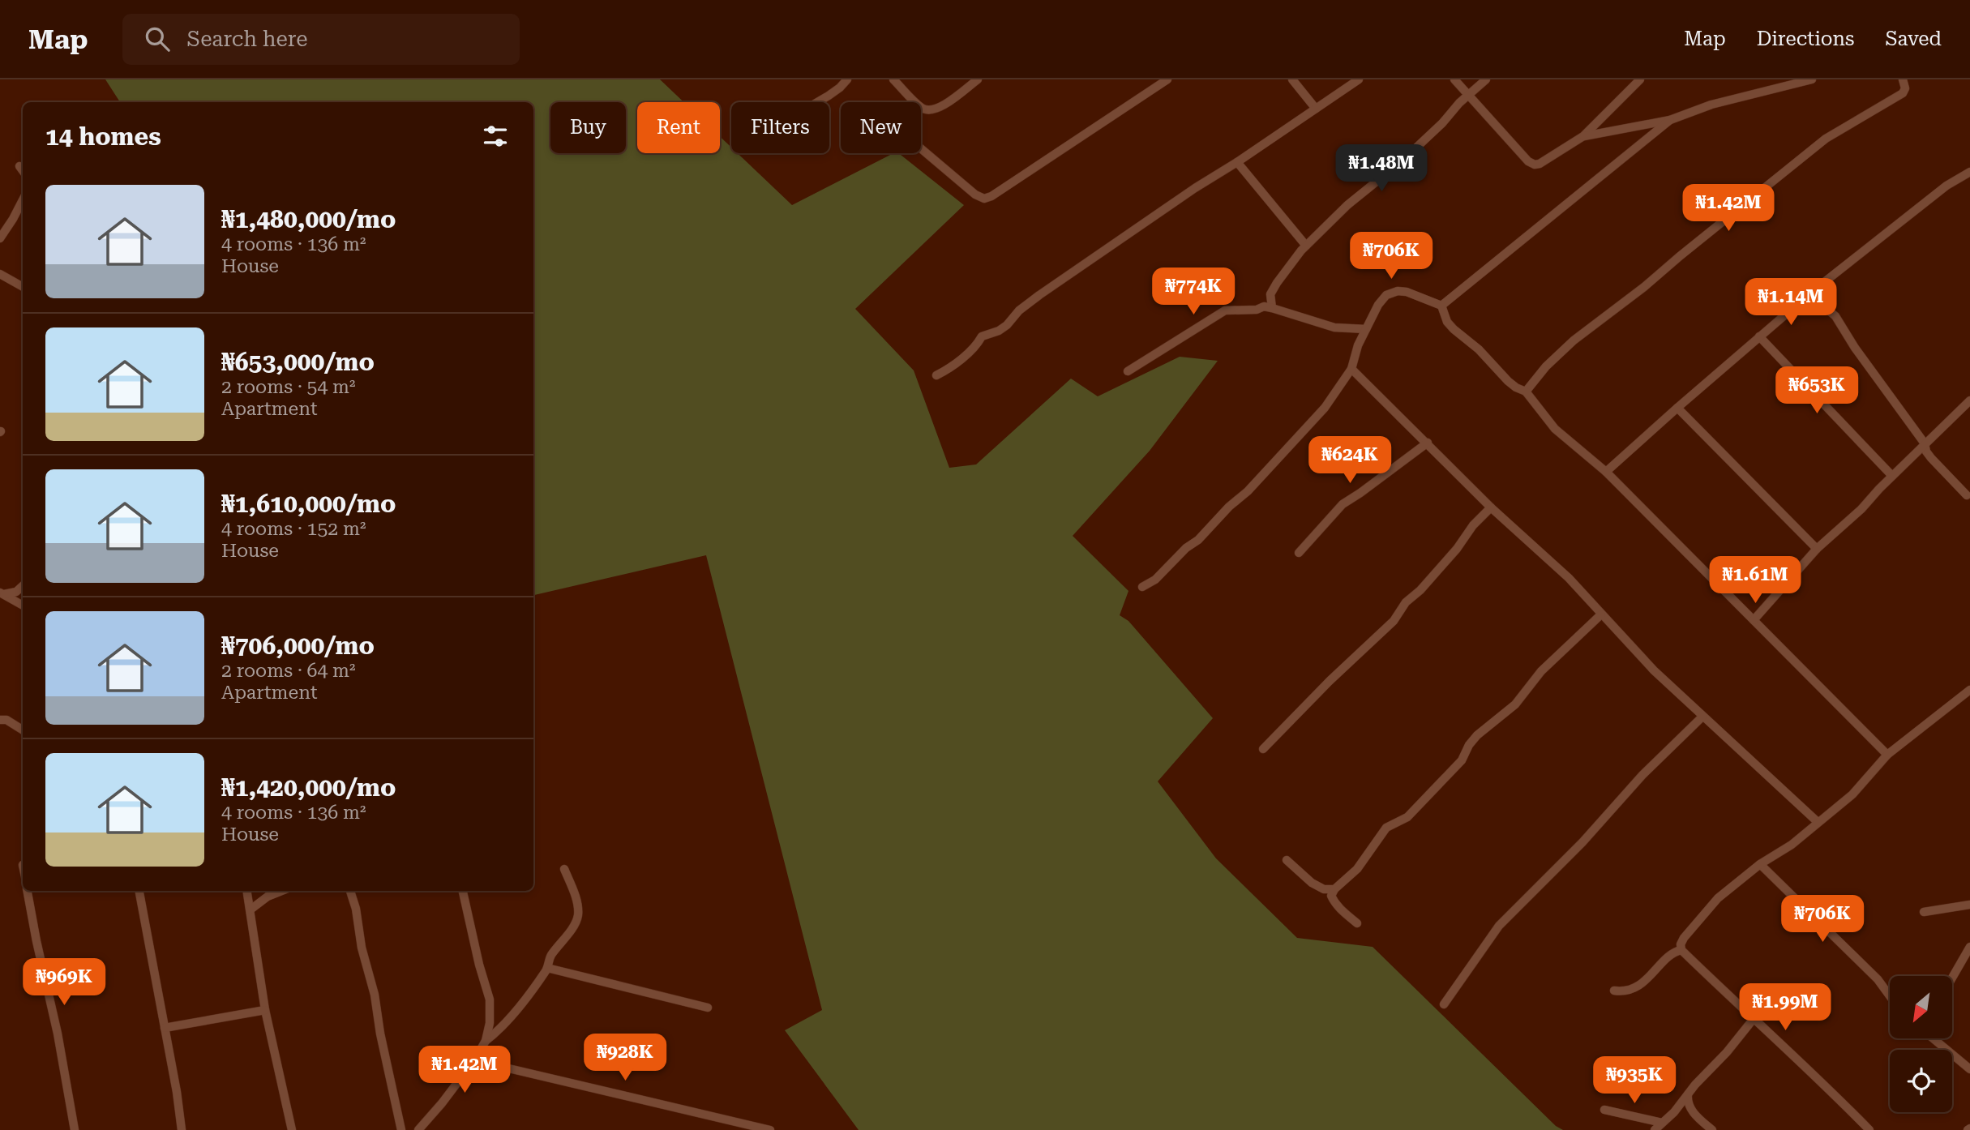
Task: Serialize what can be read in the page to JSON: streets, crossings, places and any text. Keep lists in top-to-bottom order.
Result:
{
  "north": "bottom left",
  "page": {
    "header": "Map",
    "search": "Search here",
    "nav": ["Map", "Directions", "Saved"],
    "chip": [
      "Buy",
      "Rent",
      "Filters",
      "New"
    ],
    "heading": "14 homes",
    "price": [
      "₦1.48M",
      "₦1.42M",
      "₦706K",
      "₦774K",
      "₦1.14M",
      "₦653K",
      "₦624K",
      "₦1.61M",
      "₦706K",
      "₦969K",
      "₦1.99M",
      "₦928K",
      "₦1.42M",
      "₦935K"
    ],
    "list": [
      {
        "name": "₦1,480,000/mo",
        "note": "4 rooms · 136 m² · House"
      },
      {
        "name": "₦653,000/mo",
        "note": "2 rooms · 54 m² · Apartment"
      },
      {
        "name": "₦1,610,000/mo",
        "note": "4 rooms · 152 m² · House"
      },
      {
        "name": "₦706,000/mo",
        "note": "2 rooms · 64 m² · Apartment"
      },
      {
        "name": "₦1,420,000/mo",
        "note": "4 rooms · 136 m² · House"
      }
    ]
  }
}
